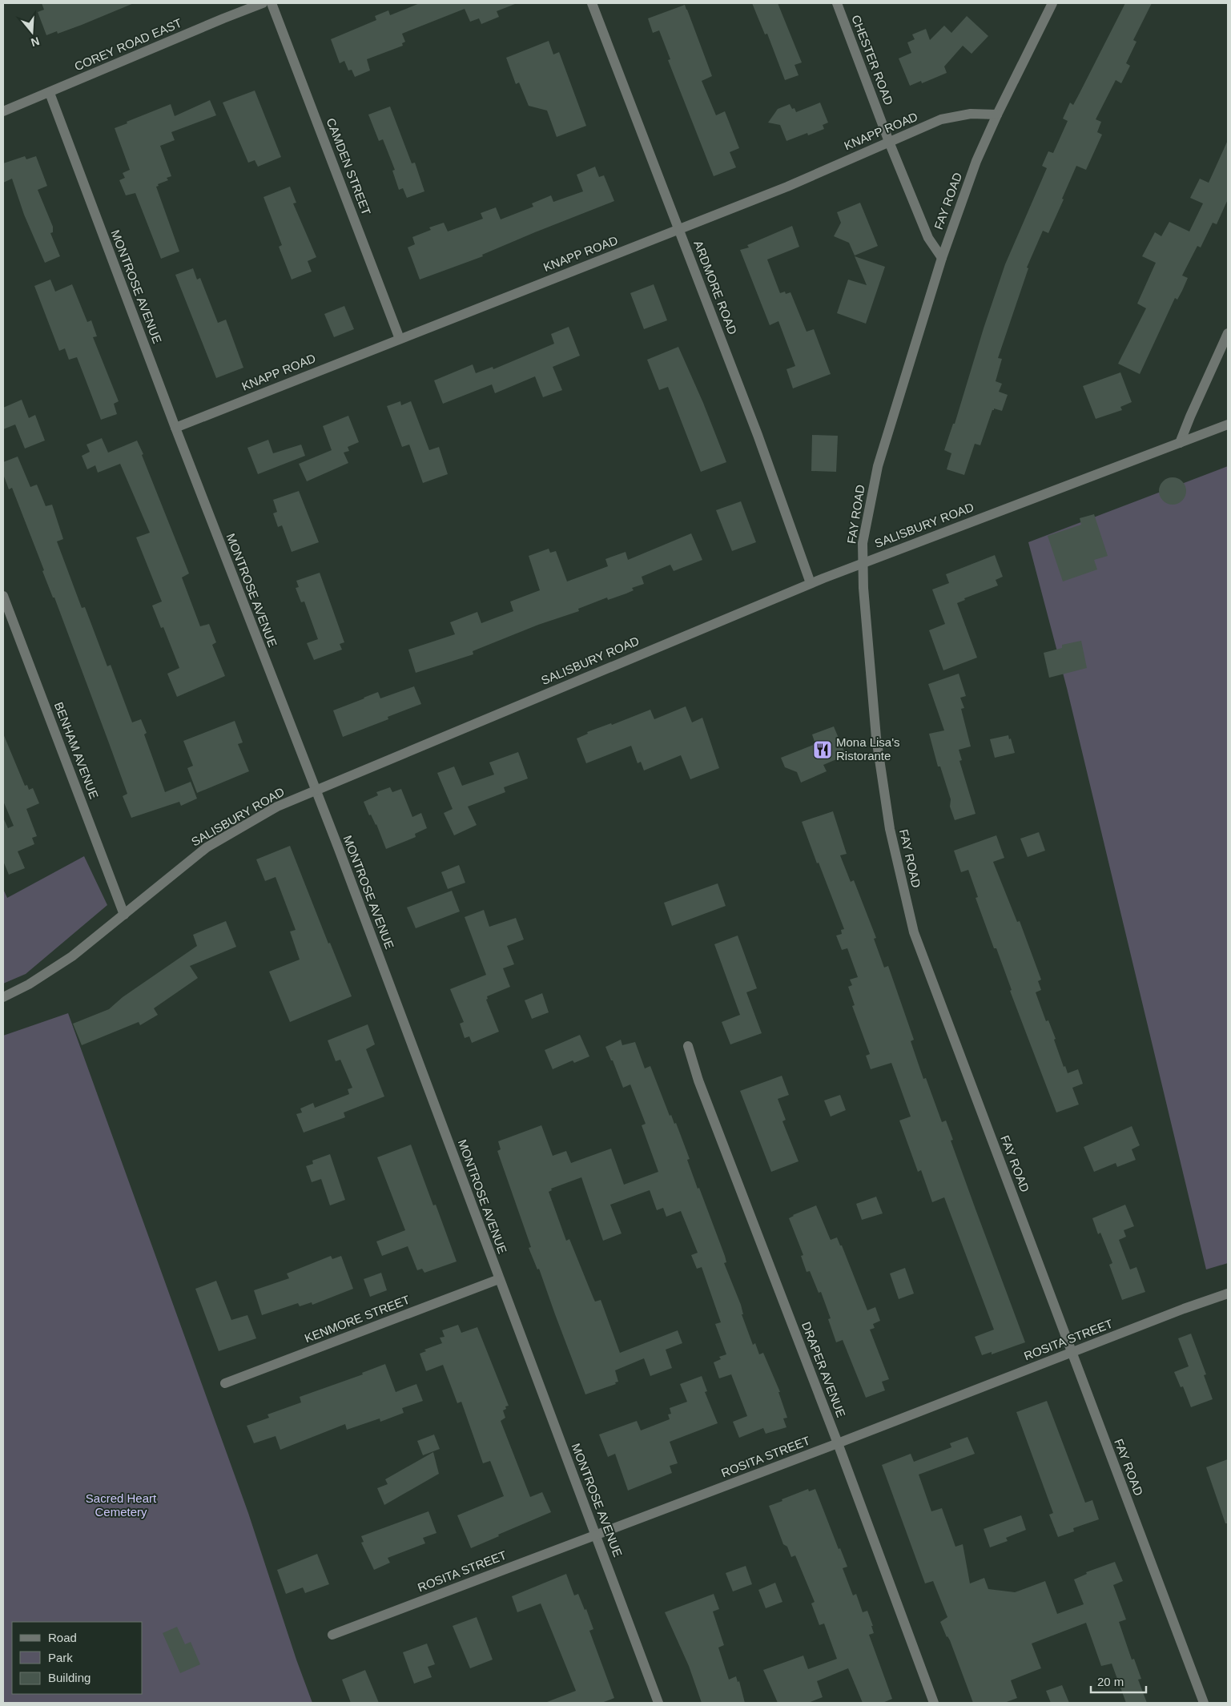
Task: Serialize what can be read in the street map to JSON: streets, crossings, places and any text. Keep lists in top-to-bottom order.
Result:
{
  "streets": {
    "street": [
      "COREY ROAD EAST",
      "CHESTER ROAD",
      "KNAPP ROAD",
      "CAMDEN STREET",
      "FAY ROAD",
      "MONTROSE AVENUE",
      "ARDMORE ROAD",
      "SALISBURY ROAD",
      "BENHAM AVENUE",
      "KENMORE STREET",
      "ROSITA STREET",
      "DRAPER AVENUE"
    ]
  },
  "crossings": [
    ["COREY ROAD EAST", "MONTROSE AVENUE"],
    ["CHESTER ROAD", "KNAPP ROAD"],
    ["CHESTER ROAD", "FAY ROAD"],
    ["KNAPP ROAD", "CAMDEN STREET"],
    ["KNAPP ROAD", "FAY ROAD"],
    ["KNAPP ROAD", "MONTROSE AVENUE"],
    ["KNAPP ROAD", "ARDMORE ROAD"],
    ["FAY ROAD", "SALISBURY ROAD"],
    ["FAY ROAD", "ROSITA STREET"],
    ["MONTROSE AVENUE", "SALISBURY ROAD"],
    ["MONTROSE AVENUE", "KENMORE STREET"],
    ["MONTROSE AVENUE", "ROSITA STREET"],
    ["ARDMORE ROAD", "SALISBURY ROAD"],
    ["SALISBURY ROAD", "BENHAM AVENUE"],
    ["ROSITA STREET", "DRAPER AVENUE"]
  ],
  "parks": ["Sacred Heart Cemetery"],
  "places": {
    "restaurant": ["Mona Lisa's Ristorante"]
  },
  "legend": ["Road", "Park", "Building"],
  "scale_bar": "20 m",
  "north": "bottom"
}
